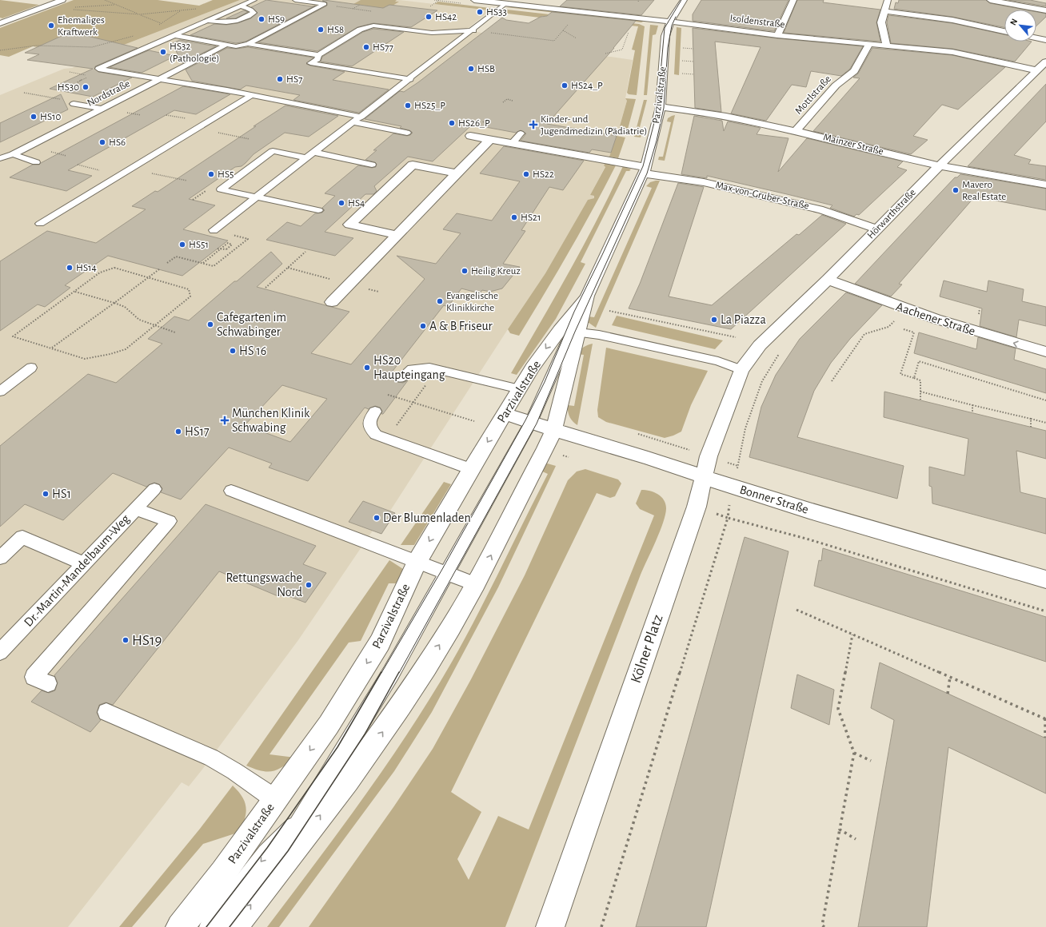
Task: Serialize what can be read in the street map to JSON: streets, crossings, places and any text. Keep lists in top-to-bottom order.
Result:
{
  "streets": {
    "street": [
      "Isoldenstraße",
      "Parzivalstraße",
      "Mottlstraße",
      "Mainzer Straße",
      "Max-von-Gruber-Straße",
      "Hörwarthstraße",
      "Aachener Straße",
      "Bonner Straße",
      "Kölner Platz"
    ],
    "lane": ["Nordstraße", "Dr.-Martin-Mandelbaum-Weg"]
  },
  "crossings": [
    ["Isoldenstraße", "Parzivalstraße"],
    ["Isoldenstraße", "Mottlstraße"],
    ["Isoldenstraße", "Hörwarthstraße"],
    ["Parzivalstraße", "Mainzer Straße"],
    ["Parzivalstraße", "Max-von-Gruber-Straße"],
    ["Parzivalstraße", "Bonner Straße"],
    ["Mottlstraße", "Mainzer Straße"],
    ["Mainzer Straße", "Hörwarthstraße"],
    ["Max-von-Gruber-Straße", "Hörwarthstraße"],
    ["Hörwarthstraße", "Aachener Straße"],
    ["Hörwarthstraße", "Kölner Platz"],
    ["Bonner Straße", "Kölner Platz"]
  ],
  "one_way": ["Aachener Straße"],
  "places": {
    "other": [
      "HS33",
      "HS42",
      "HS9",
      "Ehemaliges Kraftwerk",
      "HS8",
      "HS77",
      "HS32 (Pathologie)",
      "HSB",
      "HS7",
      "HS24_P",
      "HS30",
      "HS25_P",
      "HS10",
      "HS26_P",
      "HS6",
      "HS5",
      "HS22",
      "Mavero Real Estate",
      "HS4",
      "HS21",
      "HS51",
      "HS14",
      "Heilig Kreuz",
      "Evangelische Klinikkirche",
      "La Piazza",
      "Cafegarten im Schwabinger",
      "A & B Friseur",
      "HS 16",
      "HS20 Haupteingang",
      "HS17",
      "HS1",
      "Der Blumenladen",
      "Rettungswache Nord",
      "HS19"
    ],
    "health": ["Kinder- und Jugendmedizin (Pädiatrie)", "München Klinik Schwabing"]
  },
  "north": "top left"
}
